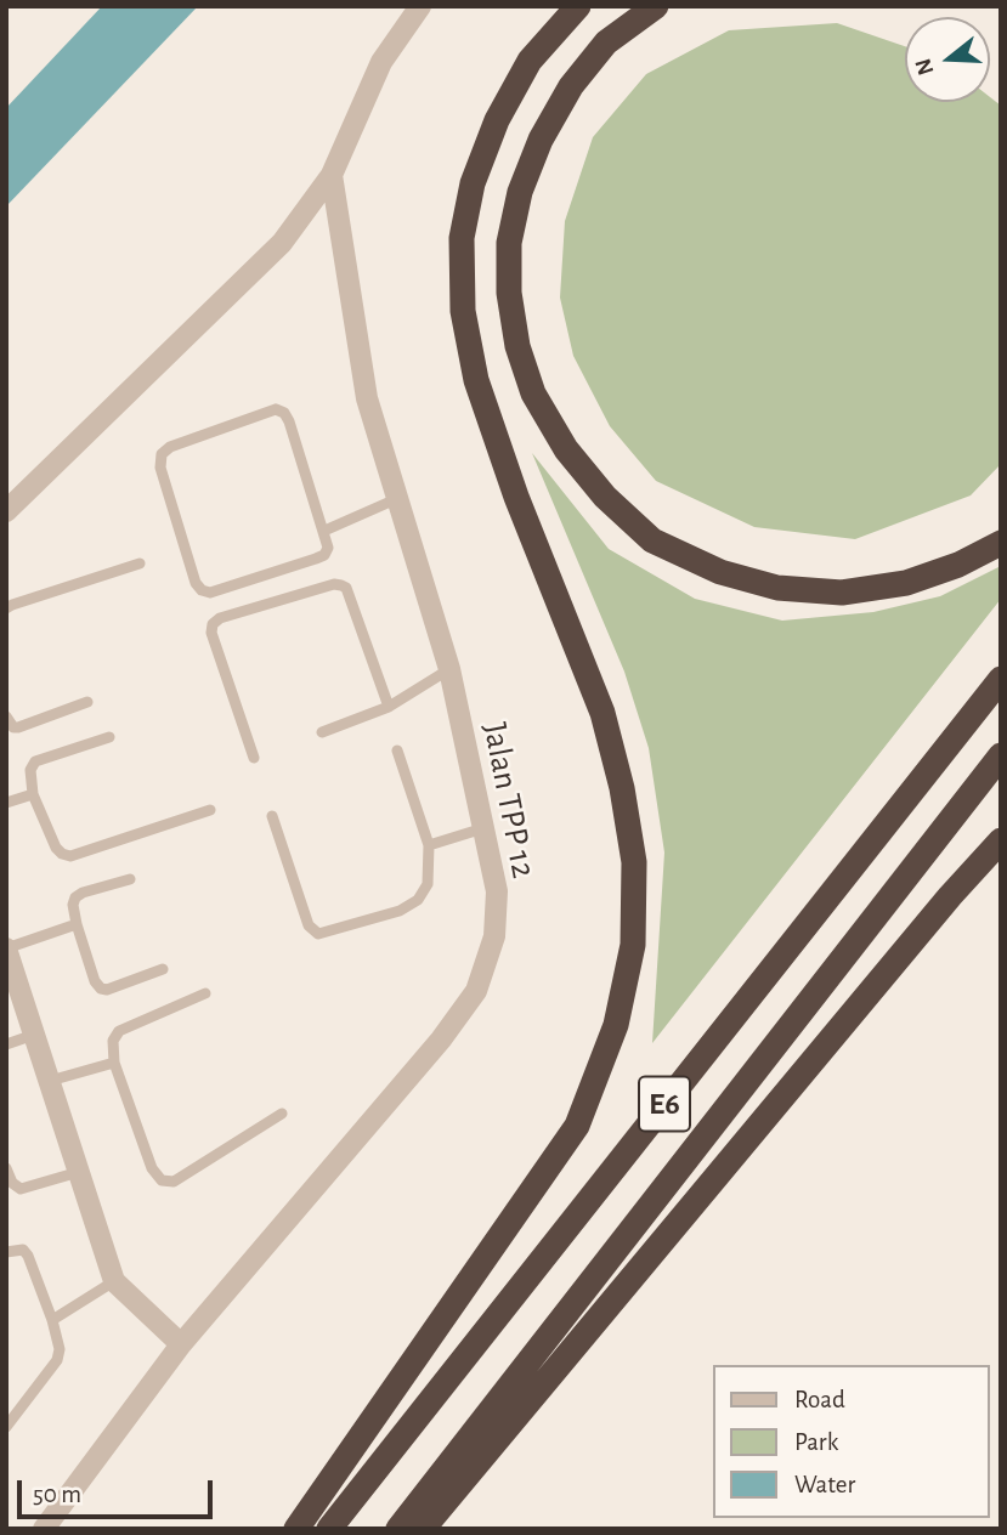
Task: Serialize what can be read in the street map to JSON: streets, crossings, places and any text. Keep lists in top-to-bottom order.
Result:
{
  "streets": {
    "highway": ["E6"],
    "street": ["Jalan TPP 12"]
  },
  "legend": ["Road", "Park", "Water"],
  "scale_bar": "50 m",
  "north": "left"
}
